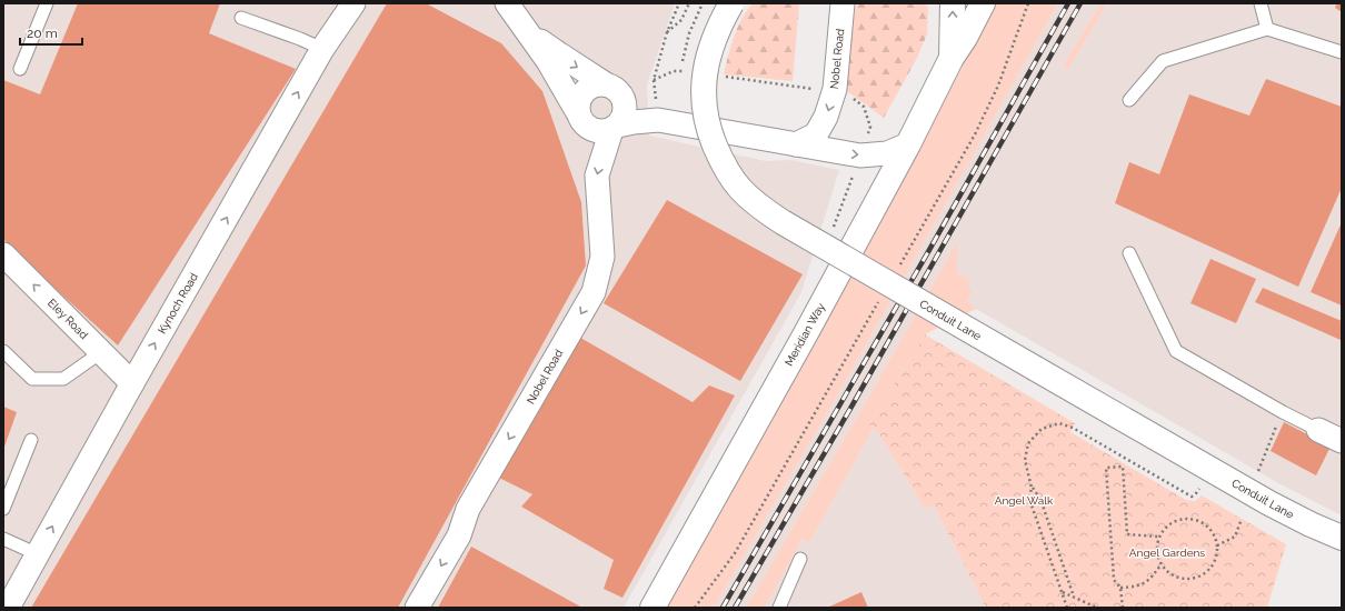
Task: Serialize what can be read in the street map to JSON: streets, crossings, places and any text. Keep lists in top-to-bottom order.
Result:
{
  "streets": {
    "main road": ["Conduit Lane", "Meridian Way"],
    "street": ["Nobel Road", "Kynoch Road", "Eley Road"]
  },
  "crossings": [
    ["Kynoch Road", "Eley Road"]
  ],
  "one_way": ["Nobel Road", "Kynoch Road", "Eley Road"],
  "parks": ["Angel Walk", "Angel Gardens"],
  "scale_bar": "20 m"
}
